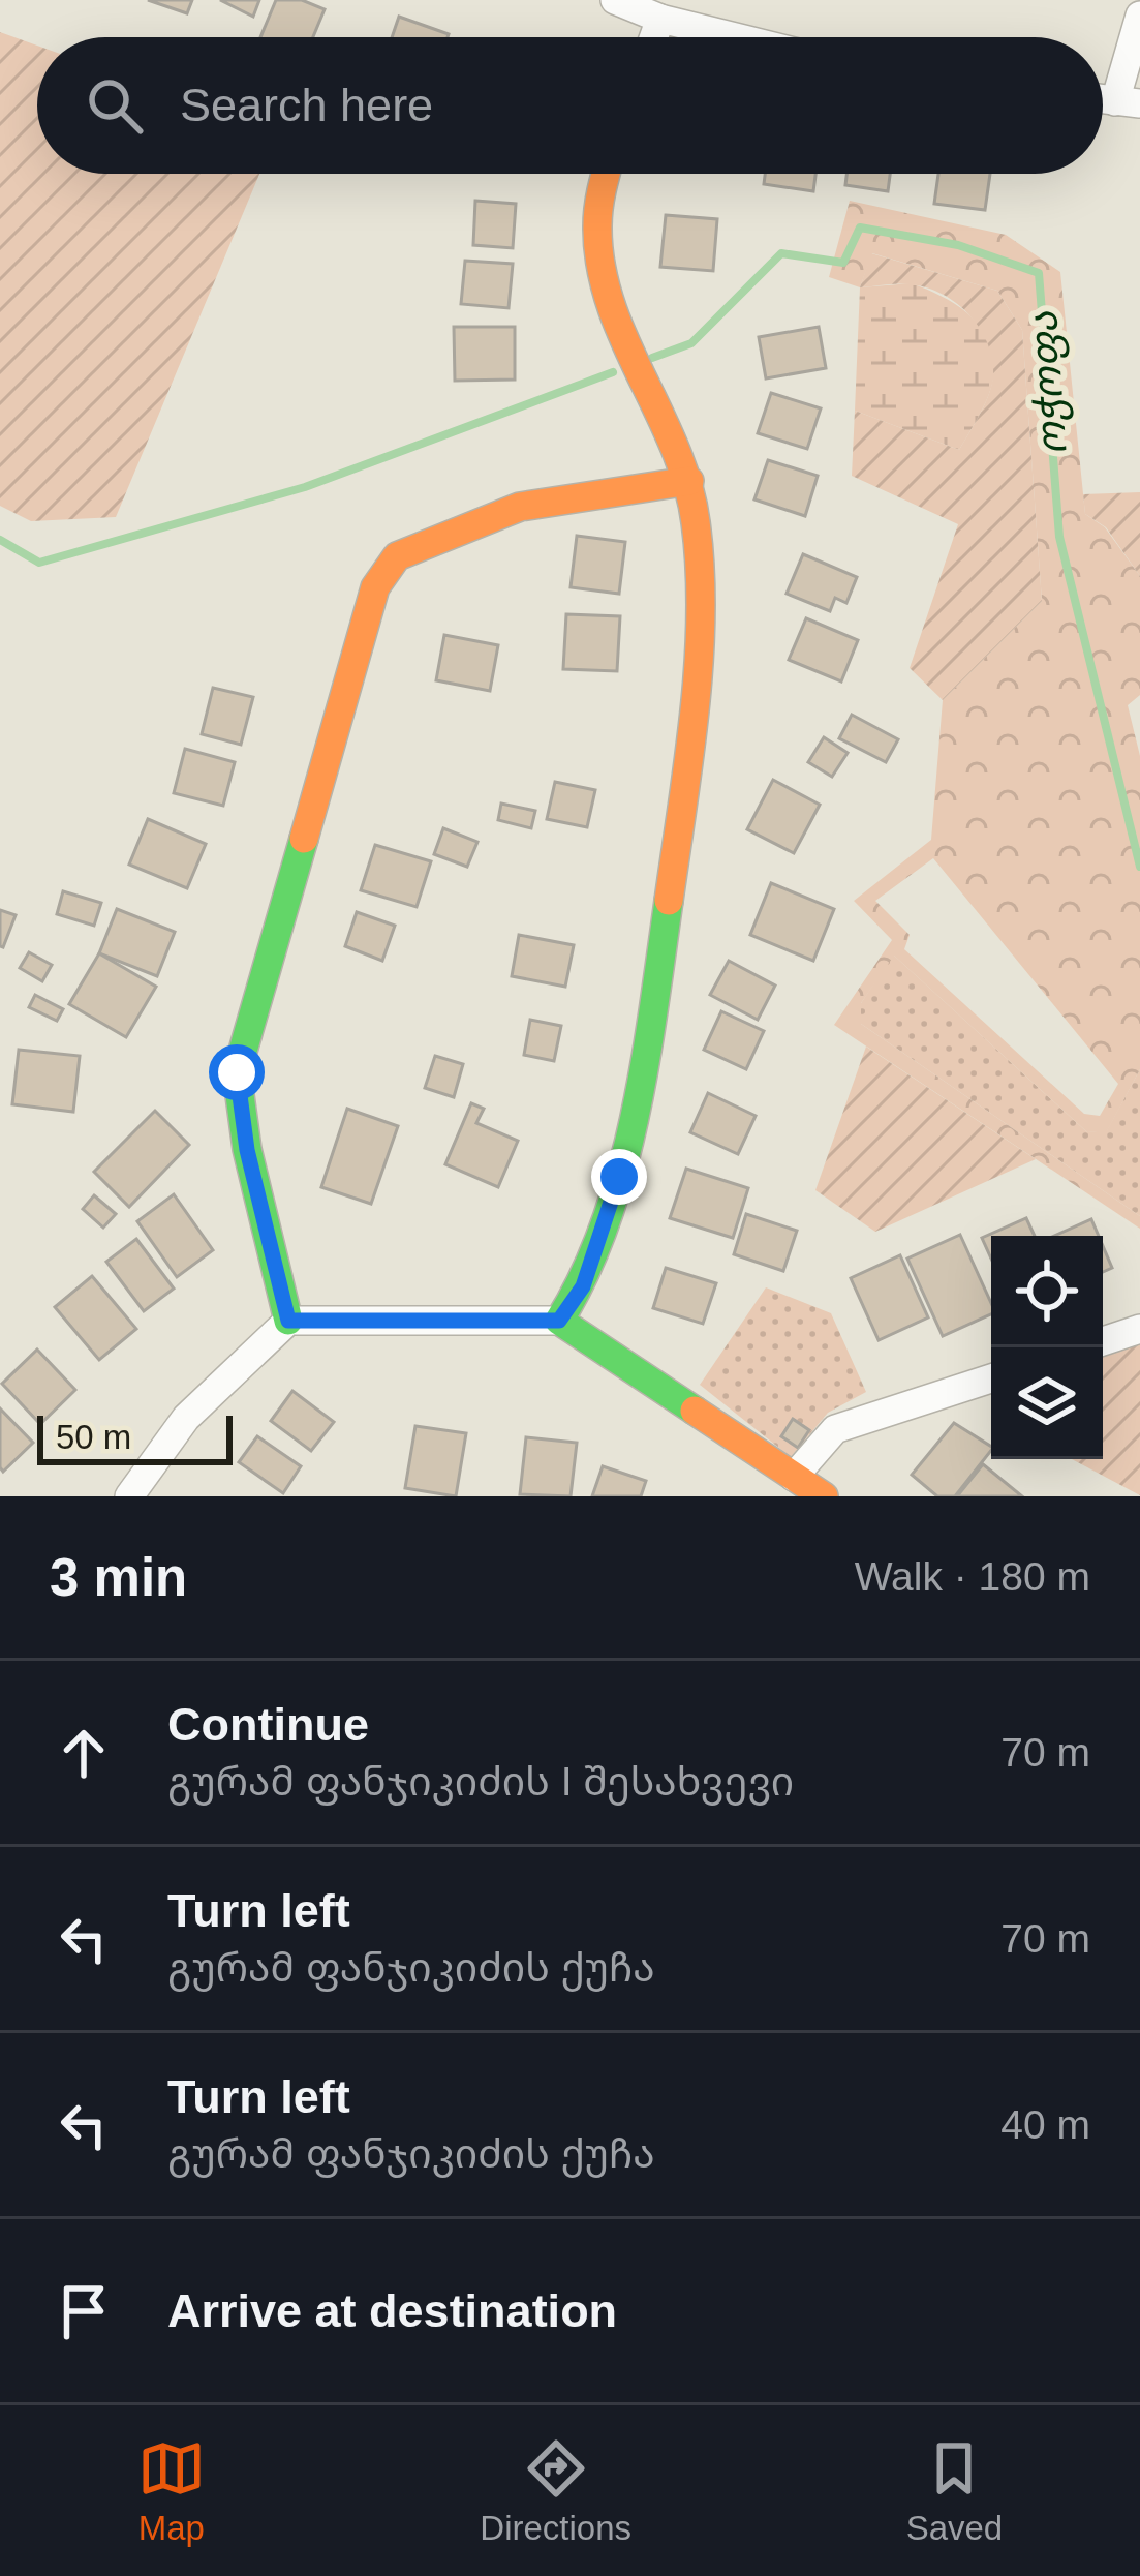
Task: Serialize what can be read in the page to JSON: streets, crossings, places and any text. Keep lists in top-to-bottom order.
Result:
{
  "water": ["ოჭოფა"],
  "scale_bar": "50 m",
  "page": {
    "search": "Search here",
    "scale": "50 m",
    "heading": ["3 min", "Walk · 180 m"],
    "list": [
      ["Continue", "გურამ ფანჯიკიძის I შესახვევი", "70 m"],
      ["Turn left", "გურამ ფანჯიკიძის ქუჩა", "70 m"],
      ["Turn left", "გურამ ფანჯიკიძის ქუჩა", "40 m"],
      "Arrive at destination"
    ],
    "nav": ["Map", "Directions", "Saved"]
  }
}
